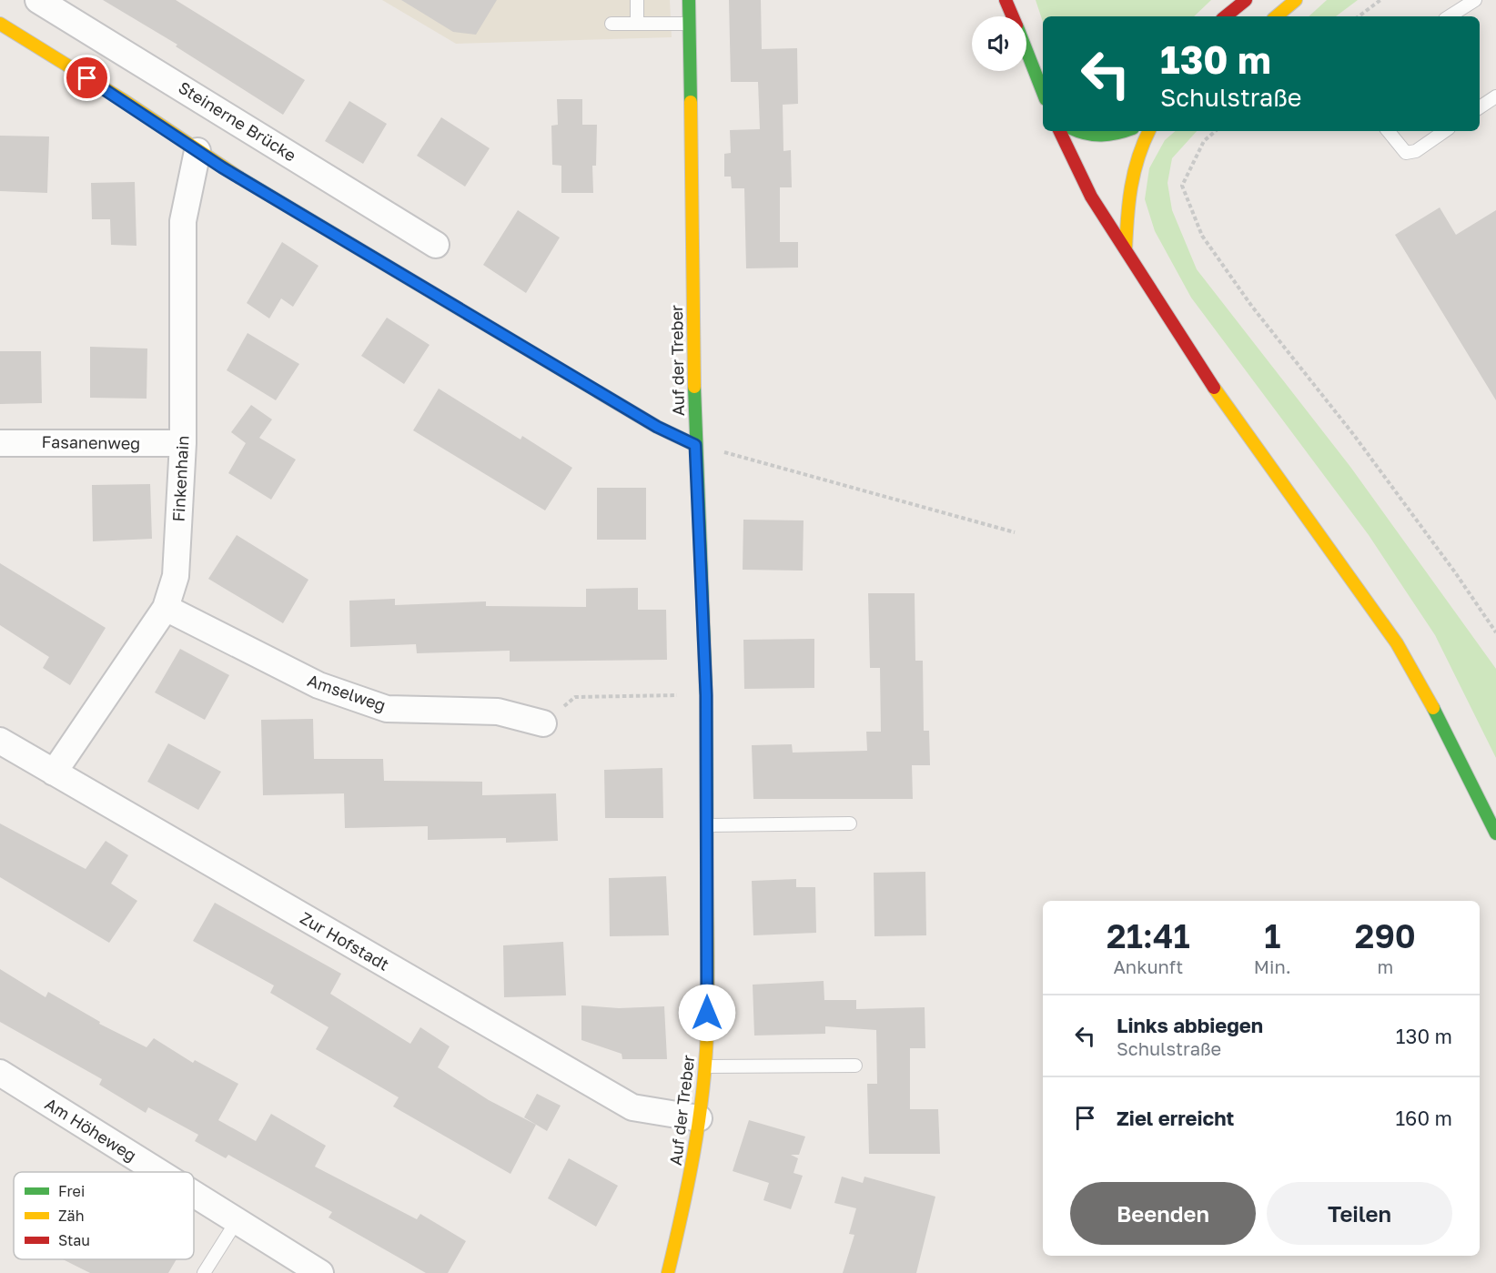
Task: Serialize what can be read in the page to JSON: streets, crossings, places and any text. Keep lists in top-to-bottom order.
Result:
{
  "streets": {
    "street": [
      "Steinerne Brücke",
      "Auf der Treber",
      "Fasanenweg",
      "Finkenhain",
      "Amselweg",
      "Zur Hofstadt",
      "Am Höheweg"
    ]
  },
  "crossings": [
    ["Auf der Treber", "Zur Hofstadt"],
    ["Fasanenweg", "Finkenhain"],
    ["Finkenhain", "Amselweg"],
    ["Finkenhain", "Zur Hofstadt"]
  ],
  "legend": ["Frei", "Zäh", "Stau"],
  "page": {
    "turn": ["130 m", "Schulstraße"],
    "eta": [
      "21:41",
      "Ankunft",
      "1",
      "Min.",
      "290",
      "m"
    ],
    "list": [
      {
        "name": "Links abbiegen",
        "note": "Schulstraße",
        "value": "130 m"
      },
      {
        "name": "Ziel erreicht",
        "value": "160 m"
      }
    ],
    "buttons": ["Beenden", "Teilen"]
  }
}
